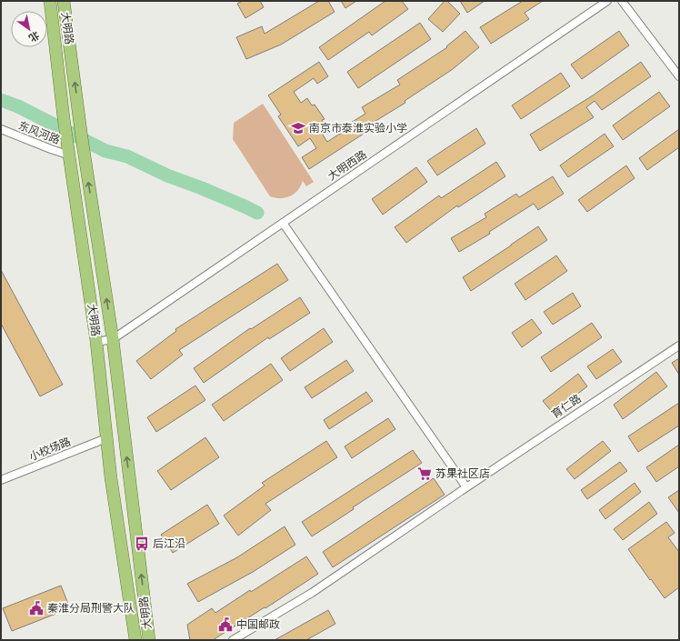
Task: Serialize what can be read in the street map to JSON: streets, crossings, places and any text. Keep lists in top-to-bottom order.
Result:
{
  "streets": {
    "main road": ["大明路"],
    "street": [
      "东风河路",
      "大明西路",
      "育仁路",
      "小校场路"
    ]
  },
  "crossings": [
    ["大明路", "大明西路"]
  ],
  "places": {
    "school or university": ["南京市泰淮实验小学"],
    "supermarket": ["苏果社区店"],
    "bus stop": ["后江沿"],
    "public building": ["秦淮分局刑警大队", "中国邮政"]
  },
  "north": "bottom right"
}
